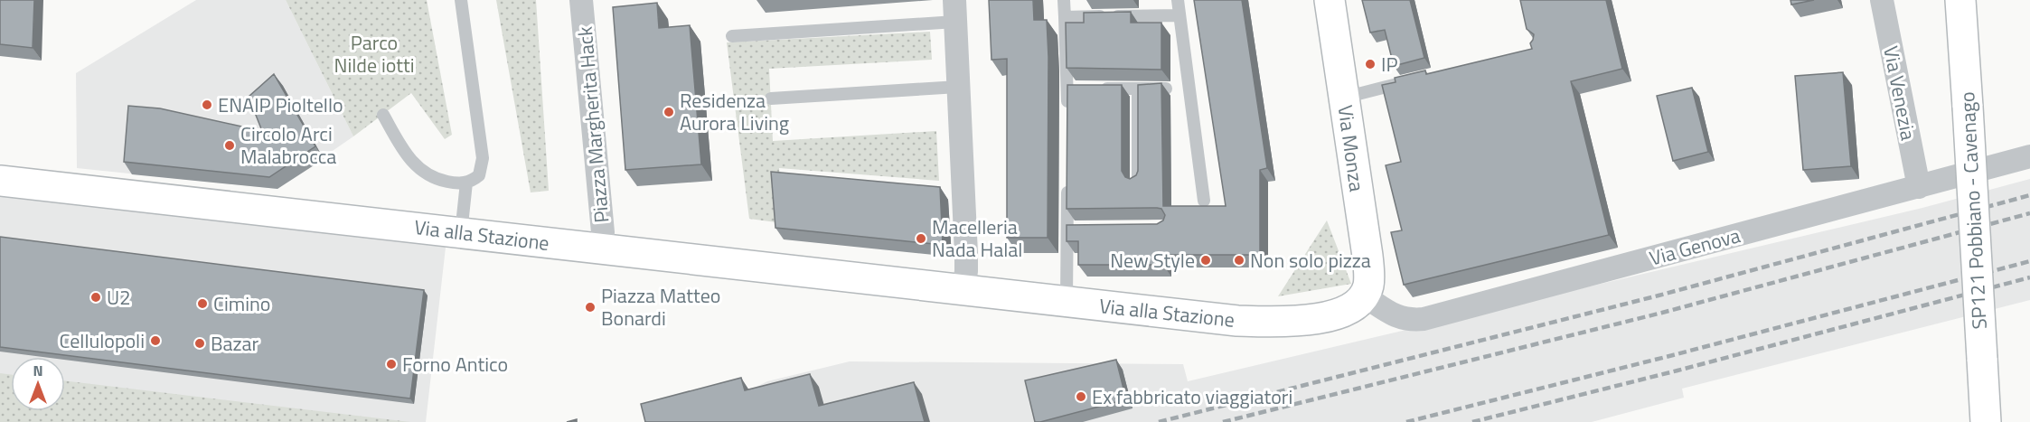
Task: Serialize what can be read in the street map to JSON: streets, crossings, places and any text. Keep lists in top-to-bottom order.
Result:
{
  "streets": {
    "street": [
      "Via Venezia",
      "Piazza Margherita Hack",
      "Via Monza",
      "SP121 Pobbiano - Cavenago",
      "Via alla Stazione",
      "Via Genova"
    ]
  },
  "crossings": [
    ["Via Venezia", "Via Genova"],
    ["Piazza Margherita Hack", "Via alla Stazione"],
    ["Via Monza", "Via alla Stazione"],
    ["Via Monza", "Via Genova"],
    ["Via alla Stazione", "Via Genova"]
  ],
  "parks": ["Parco Nilde iotti"],
  "places": [
    "IP",
    "ENAIP Pioltello",
    "Residenza Aurora Living",
    "Circolo Arci Malabrocca",
    "Macelleria Nada Halal",
    "New Style",
    "Non solo pizza",
    "U2",
    "Cimino",
    "Piazza Matteo Bonardi",
    "Cellulopoli",
    "Bazar",
    "Forno Antico",
    "Ex fabbricato viaggiatori"
  ],
  "north": "top"
}
